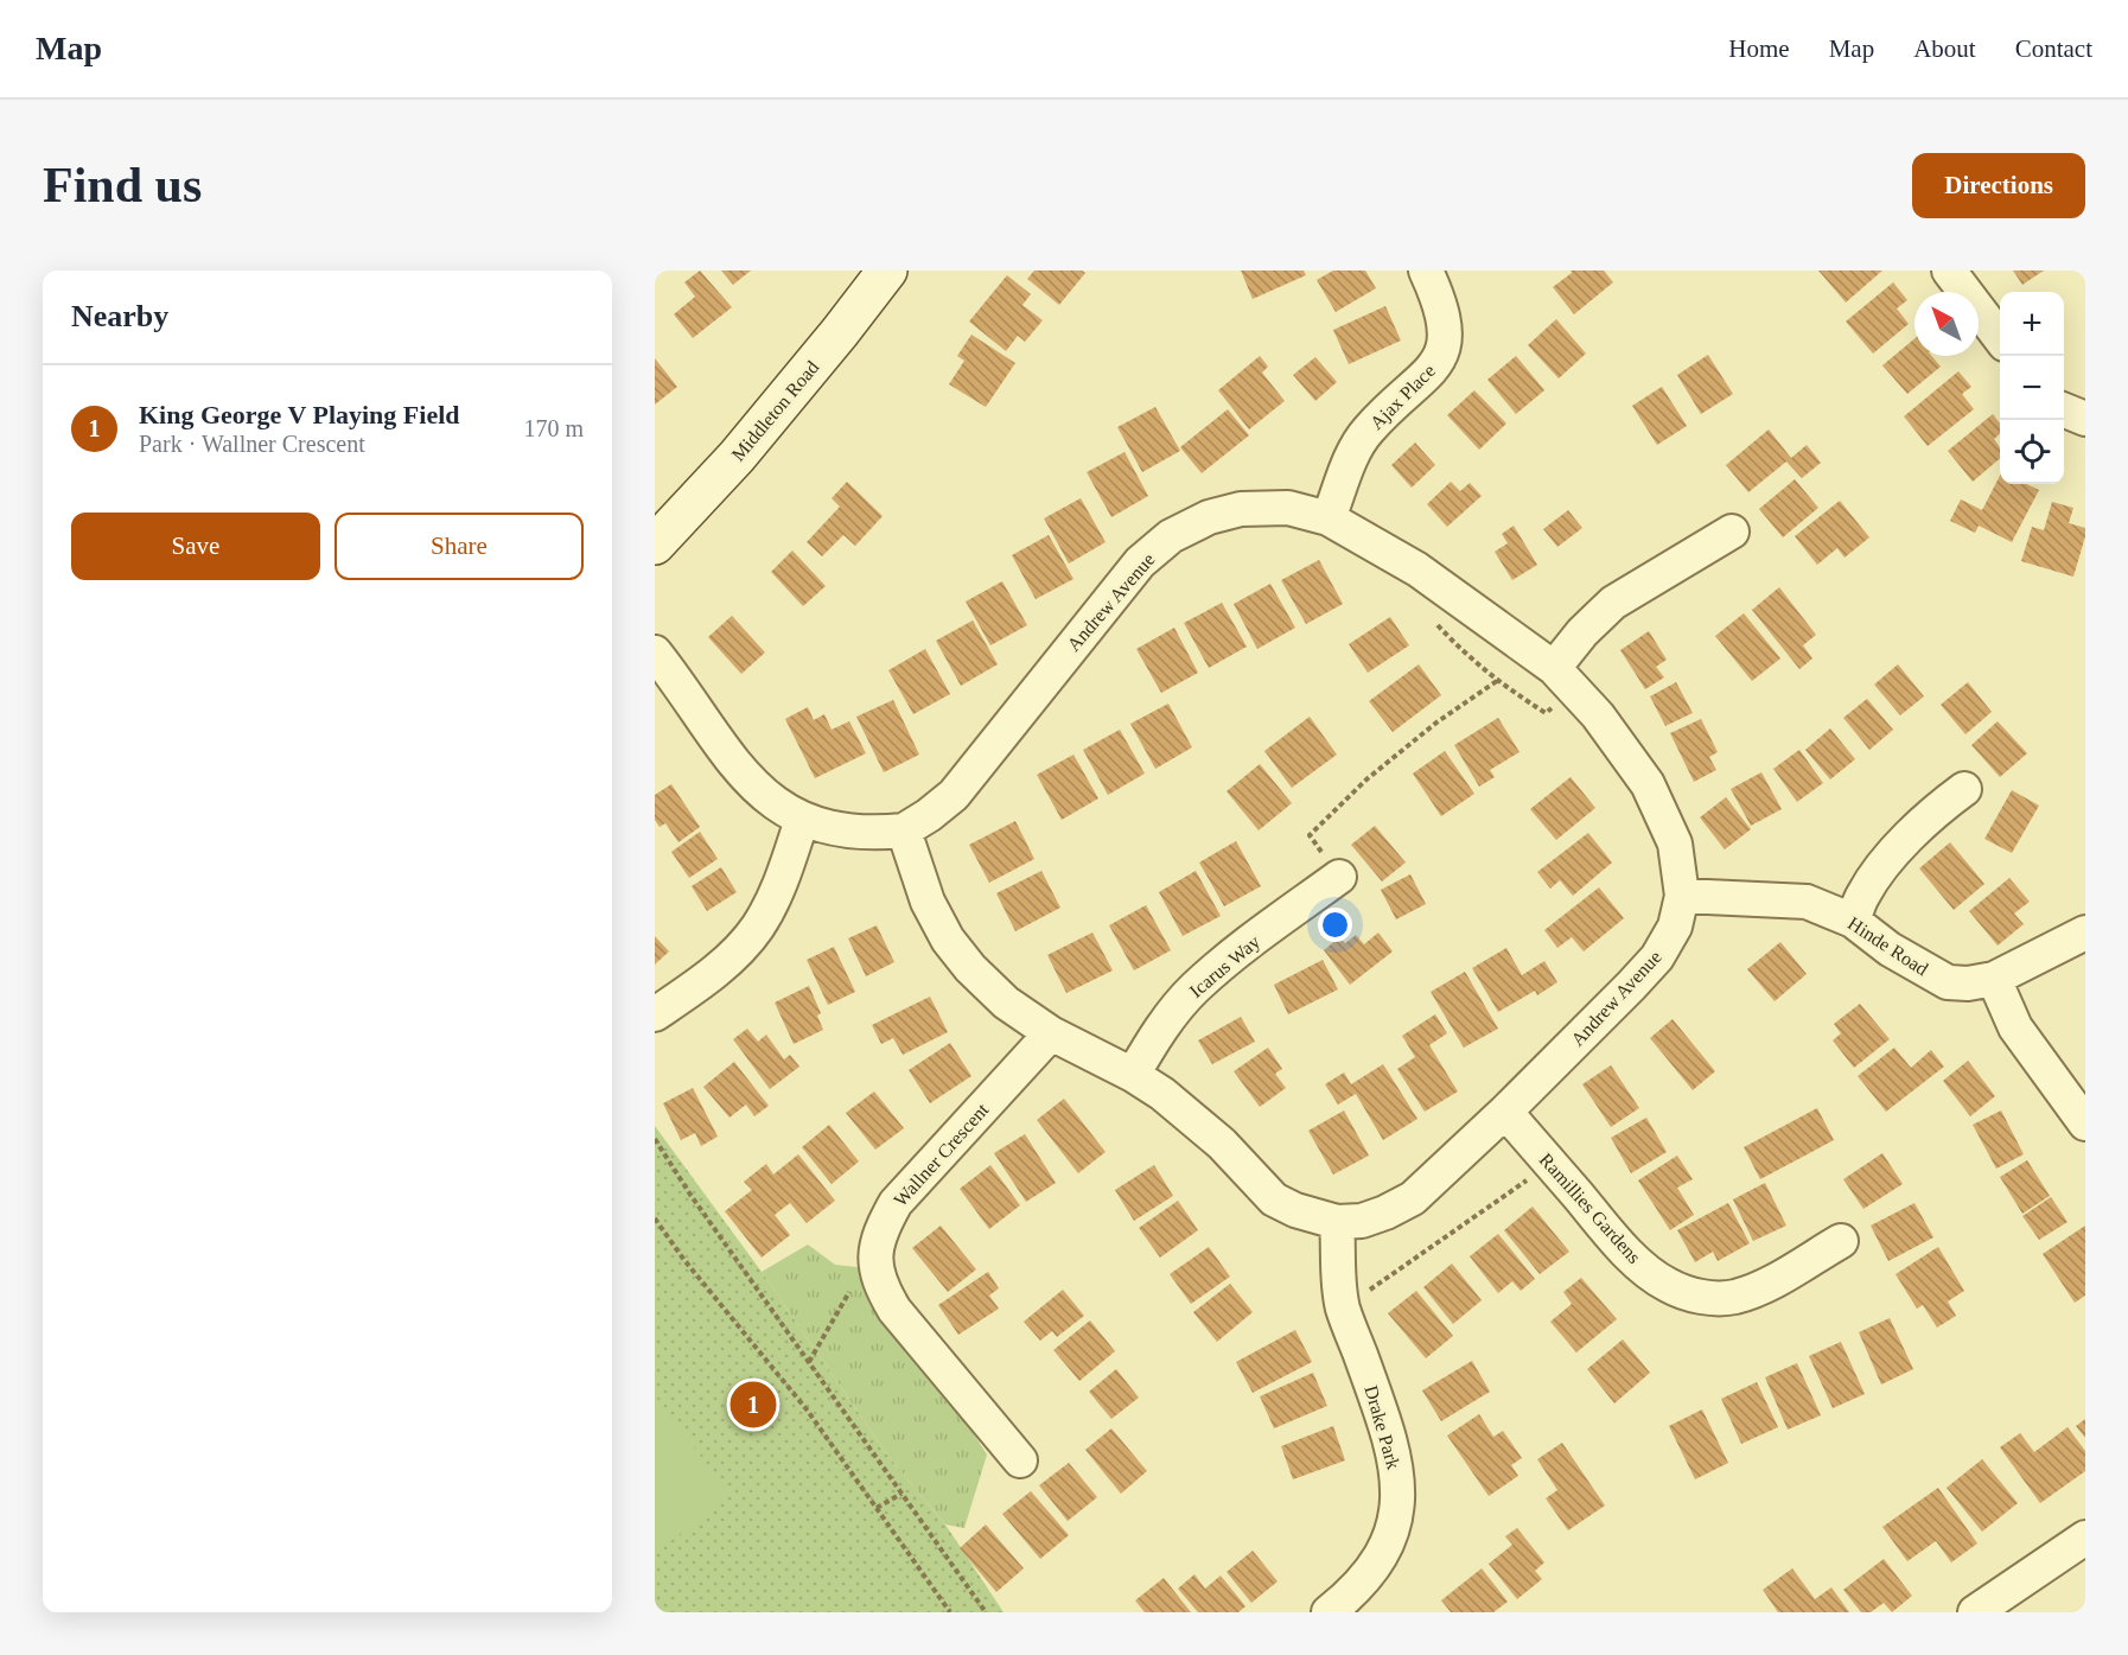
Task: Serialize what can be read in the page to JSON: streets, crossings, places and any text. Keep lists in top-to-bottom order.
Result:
{
  "streets": {
    "main road": ["Middleton Road"],
    "street": [
      "Ajax Place",
      "Andrew Avenue",
      "Hinde Road",
      "Icarus Way",
      "Wallner Crescent",
      "Ramillies Gardens",
      "Drake Park"
    ]
  },
  "crossings": [
    ["Ajax Place", "Andrew Avenue"],
    ["Andrew Avenue", "Hinde Road"],
    ["Andrew Avenue", "Icarus Way"],
    ["Andrew Avenue", "Wallner Crescent"],
    ["Andrew Avenue", "Ramillies Gardens"],
    ["Andrew Avenue", "Drake Park"]
  ],
  "north": "top left",
  "page": {
    "header": "Map",
    "nav": [
      "Home",
      "Map",
      "About",
      "Contact"
    ],
    "buttons": [
      "Directions",
      ["Save", "Share"]
    ],
    "title": "Find us",
    "heading": "Nearby",
    "map_buttons": ["+", "−"],
    "list": [
      {
        "mark": "1",
        "name": "King George V Playing Field",
        "note": "Park · Wallner Crescent",
        "value": "170 m"
      }
    ],
    "pins": "1"
  }
}
